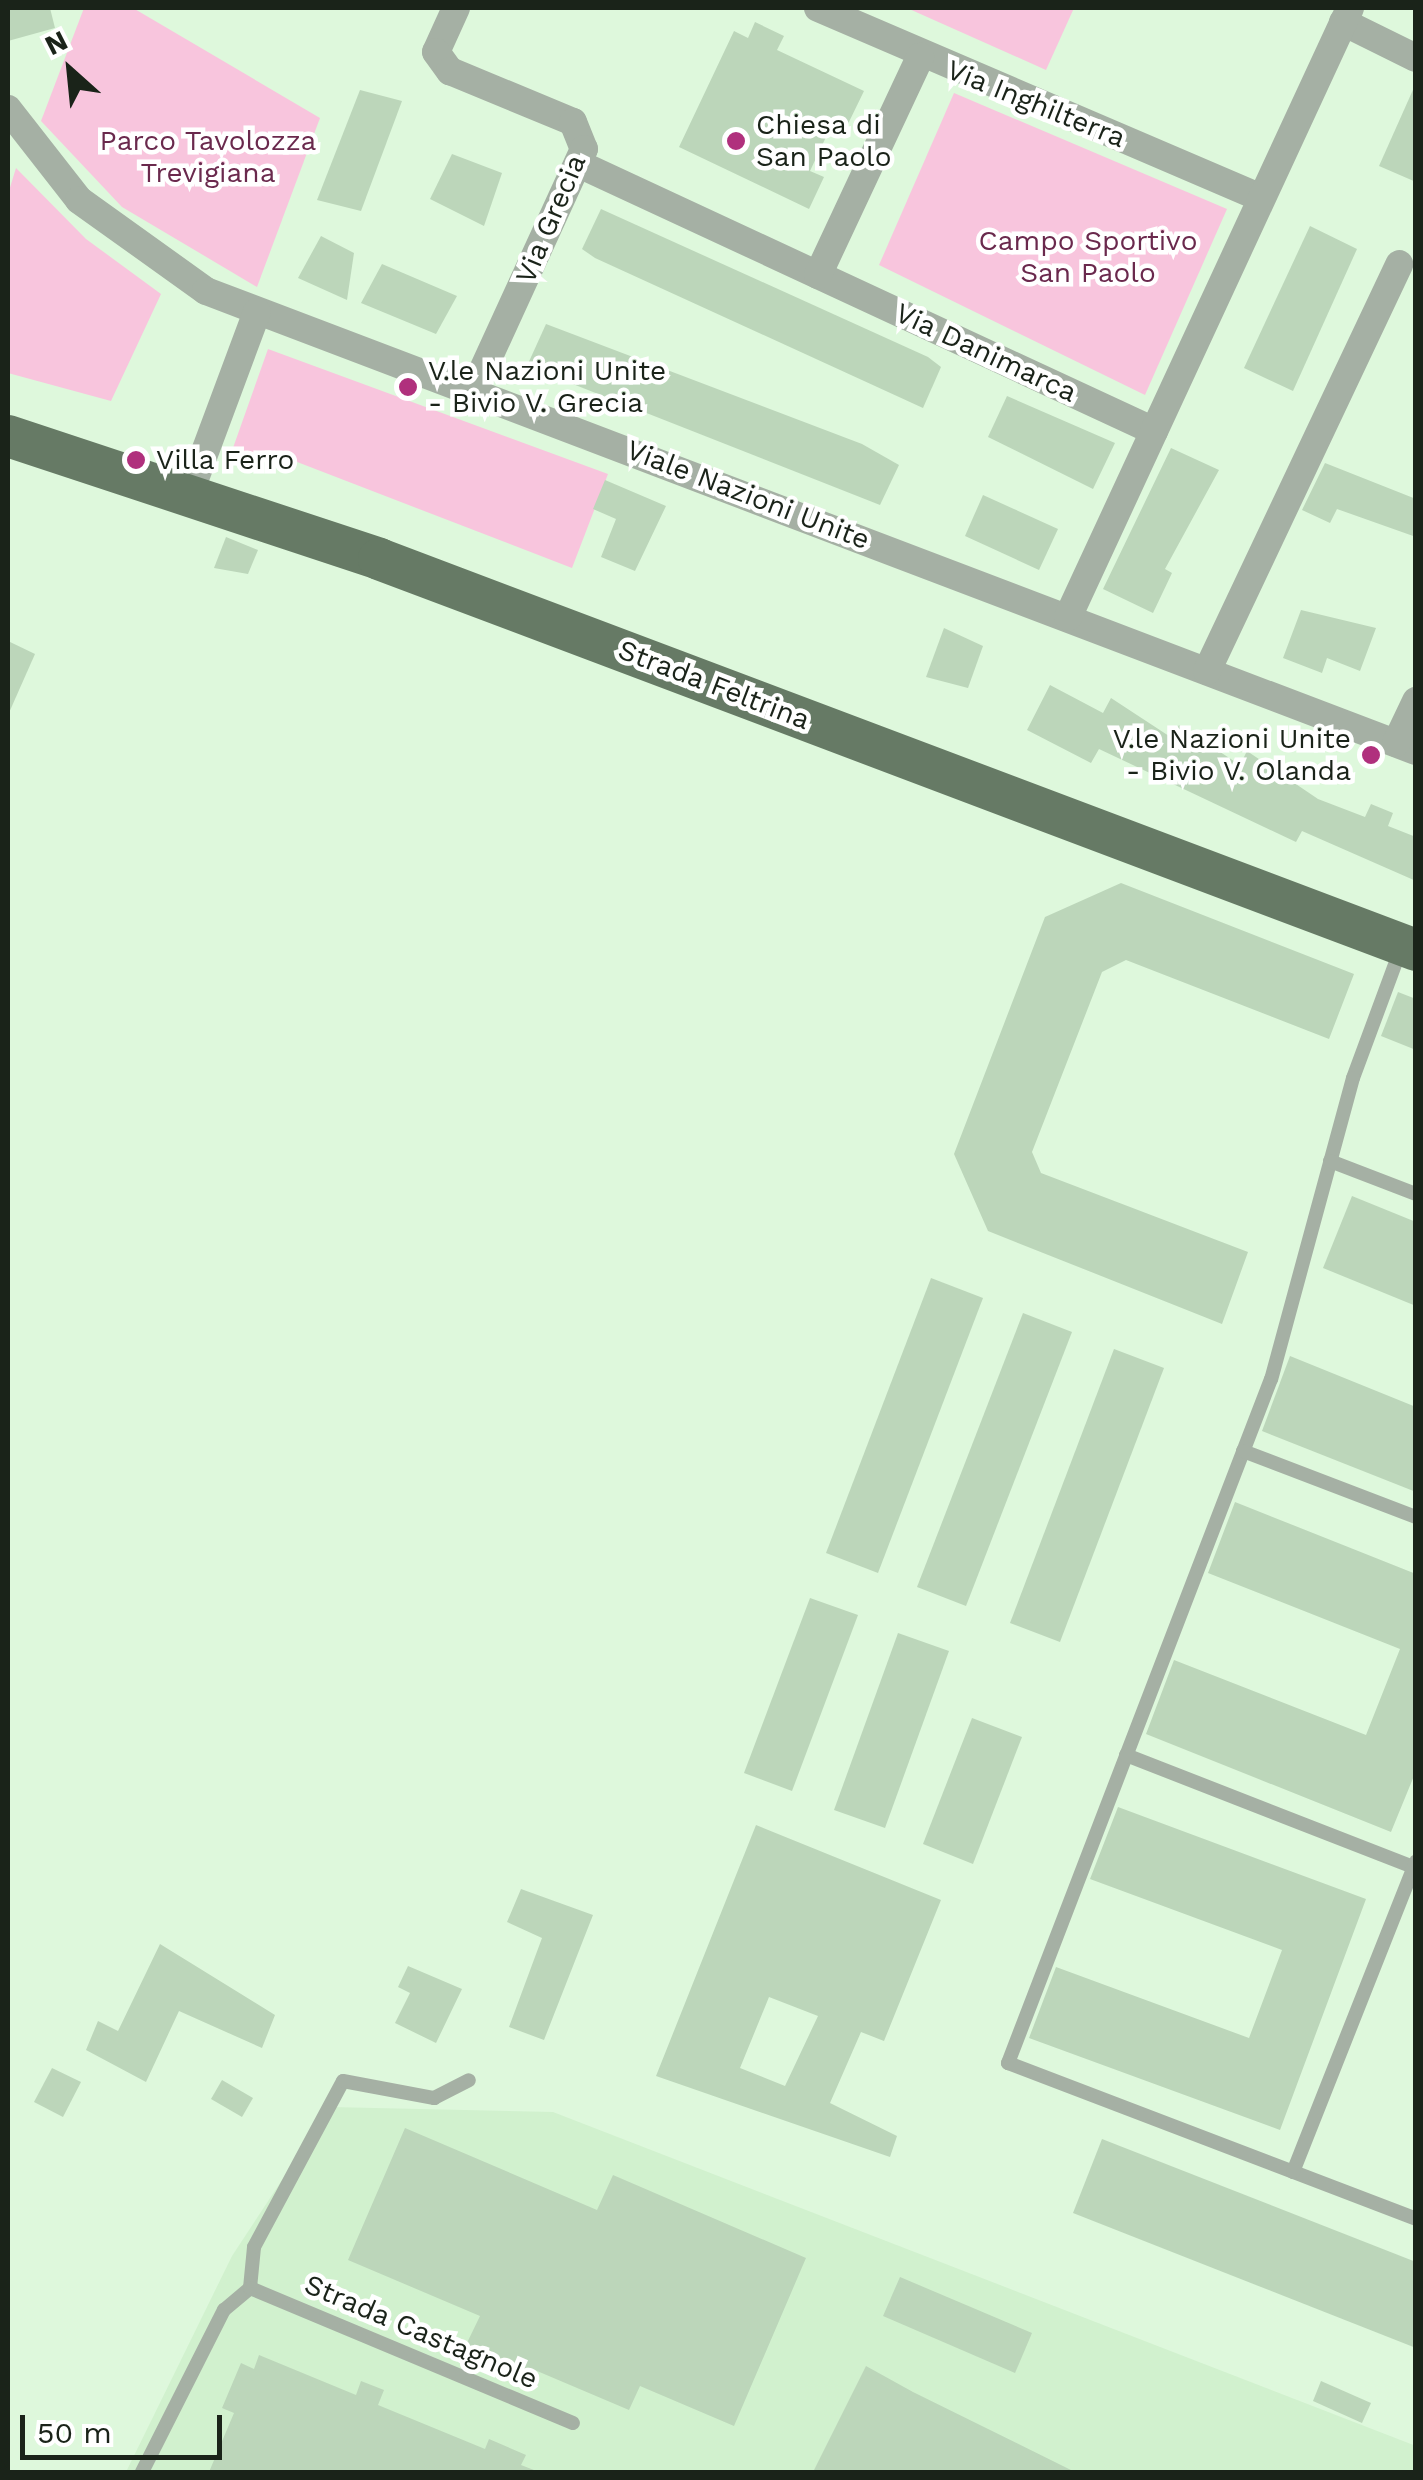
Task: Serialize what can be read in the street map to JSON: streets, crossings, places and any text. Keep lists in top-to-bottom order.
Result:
{
  "streets": {
    "main road": ["Strada Feltrina"],
    "street": [
      "Via Inghilterra",
      "Via Grecia",
      "Via Danimarca",
      "Viale Nazioni Unite"
    ],
    "lane": ["Strada Castagnole"]
  },
  "crossings": [
    ["Via Grecia", "Via Danimarca"],
    ["Via Grecia", "Viale Nazioni Unite"]
  ],
  "parks": ["Parco Tavolozza Trevigiana", "Campo Sportivo San Paolo"],
  "places": [
    "Chiesa di San Paolo",
    "V.le Nazioni Unite - Bivio V. Grecia",
    "Villa Ferro",
    "V.le Nazioni Unite - Bivio V. Olanda"
  ],
  "scale_bar": "50 m",
  "north": "top left"
}
